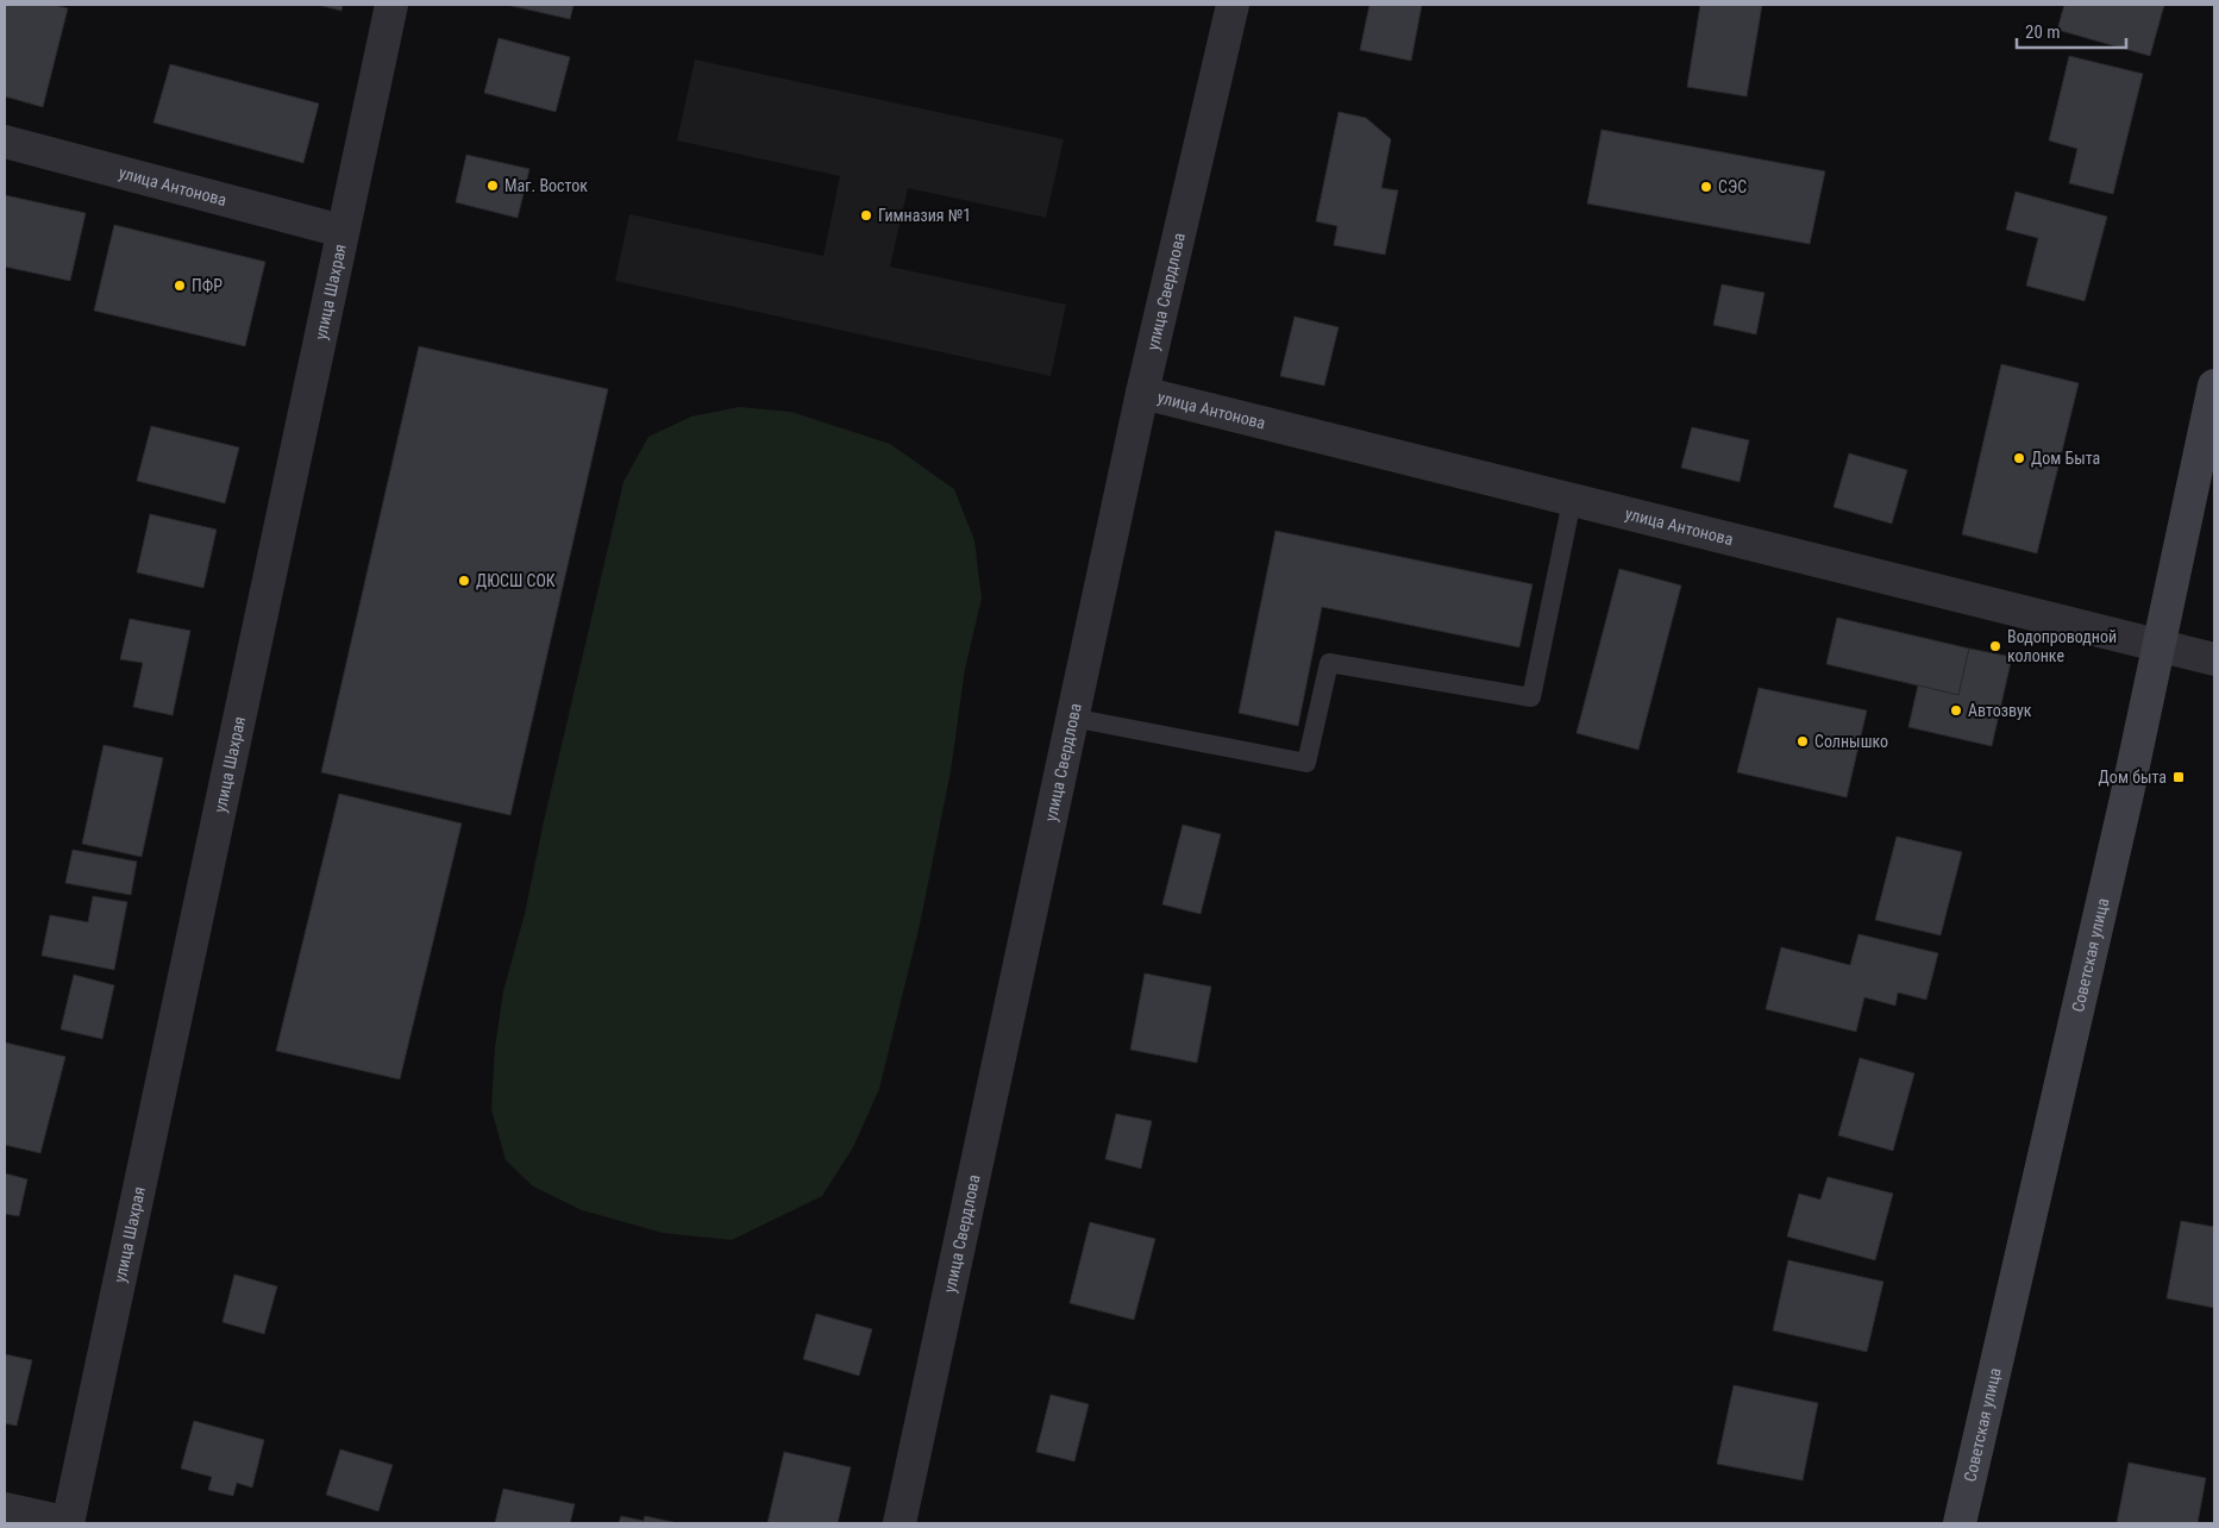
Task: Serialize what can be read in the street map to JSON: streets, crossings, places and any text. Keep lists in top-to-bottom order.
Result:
{
  "streets": {
    "main road": ["Советская улица"],
    "street": ["улица Антонова", "улица Шахрая", "улица Свердлова"]
  },
  "crossings": [
    ["улица Антонова", "улица Шахрая"],
    ["улица Антонова", "улица Свердлова"],
    ["улица Антонова", "Советская улица"]
  ],
  "places": {
    "other": [
      "Маг. Восток",
      "СЭС",
      "Гимназия №1",
      "ПФР",
      "Дом Быта",
      "ДЮСШ СОК",
      "Водопроводной колонке",
      "Автозвук",
      "Солнышко"
    ],
    "transit": ["Дом быта"]
  },
  "scale_bar": "20 m"
}
